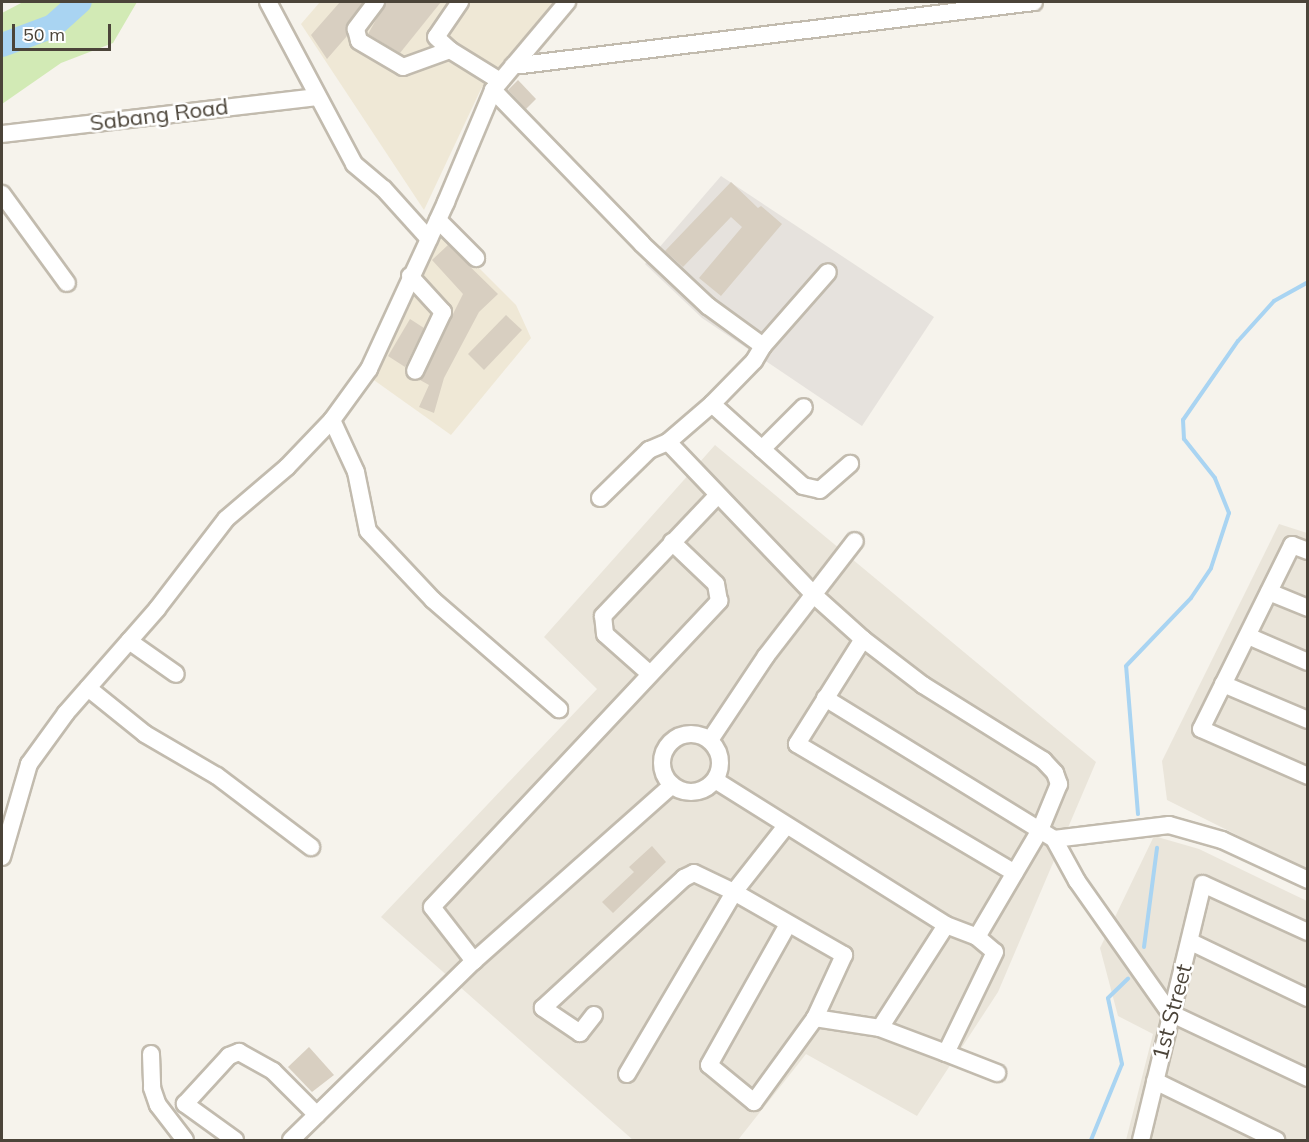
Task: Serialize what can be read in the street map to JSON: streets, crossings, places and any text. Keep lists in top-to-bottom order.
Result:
{
  "streets": {
    "street": ["Sabang Road", "1st Street"]
  },
  "scale_bar": "50 m"
}
